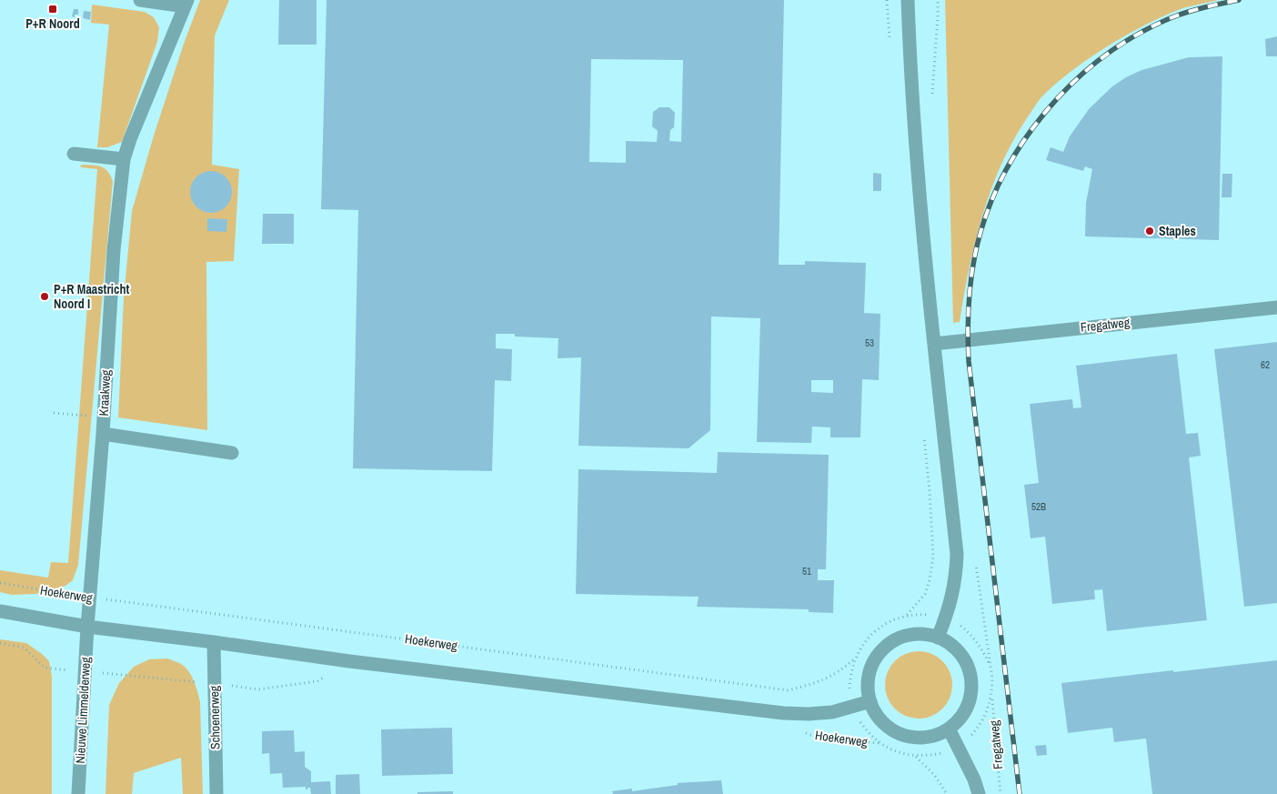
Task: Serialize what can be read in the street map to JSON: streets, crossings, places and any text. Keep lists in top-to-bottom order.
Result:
{
  "streets": {
    "street": [
      "Fregatweg",
      "Kraakweg",
      "Hoekerweg",
      "Nieuwe Limmelderweg",
      "Schoenerweg"
    ]
  },
  "crossings": [
    ["Fregatweg", "Hoekerweg"],
    ["Kraakweg", "Hoekerweg"],
    ["Kraakweg", "Nieuwe Limmelderweg"],
    ["Hoekerweg", "Nieuwe Limmelderweg"],
    ["Hoekerweg", "Schoenerweg"]
  ],
  "places": {
    "transit": ["P+R Noord"],
    "other": ["Staples", "P+R Maastricht Noord I"]
  },
  "house_numbers": [
    "53",
    "62",
    "52B",
    "51"
  ]
}
